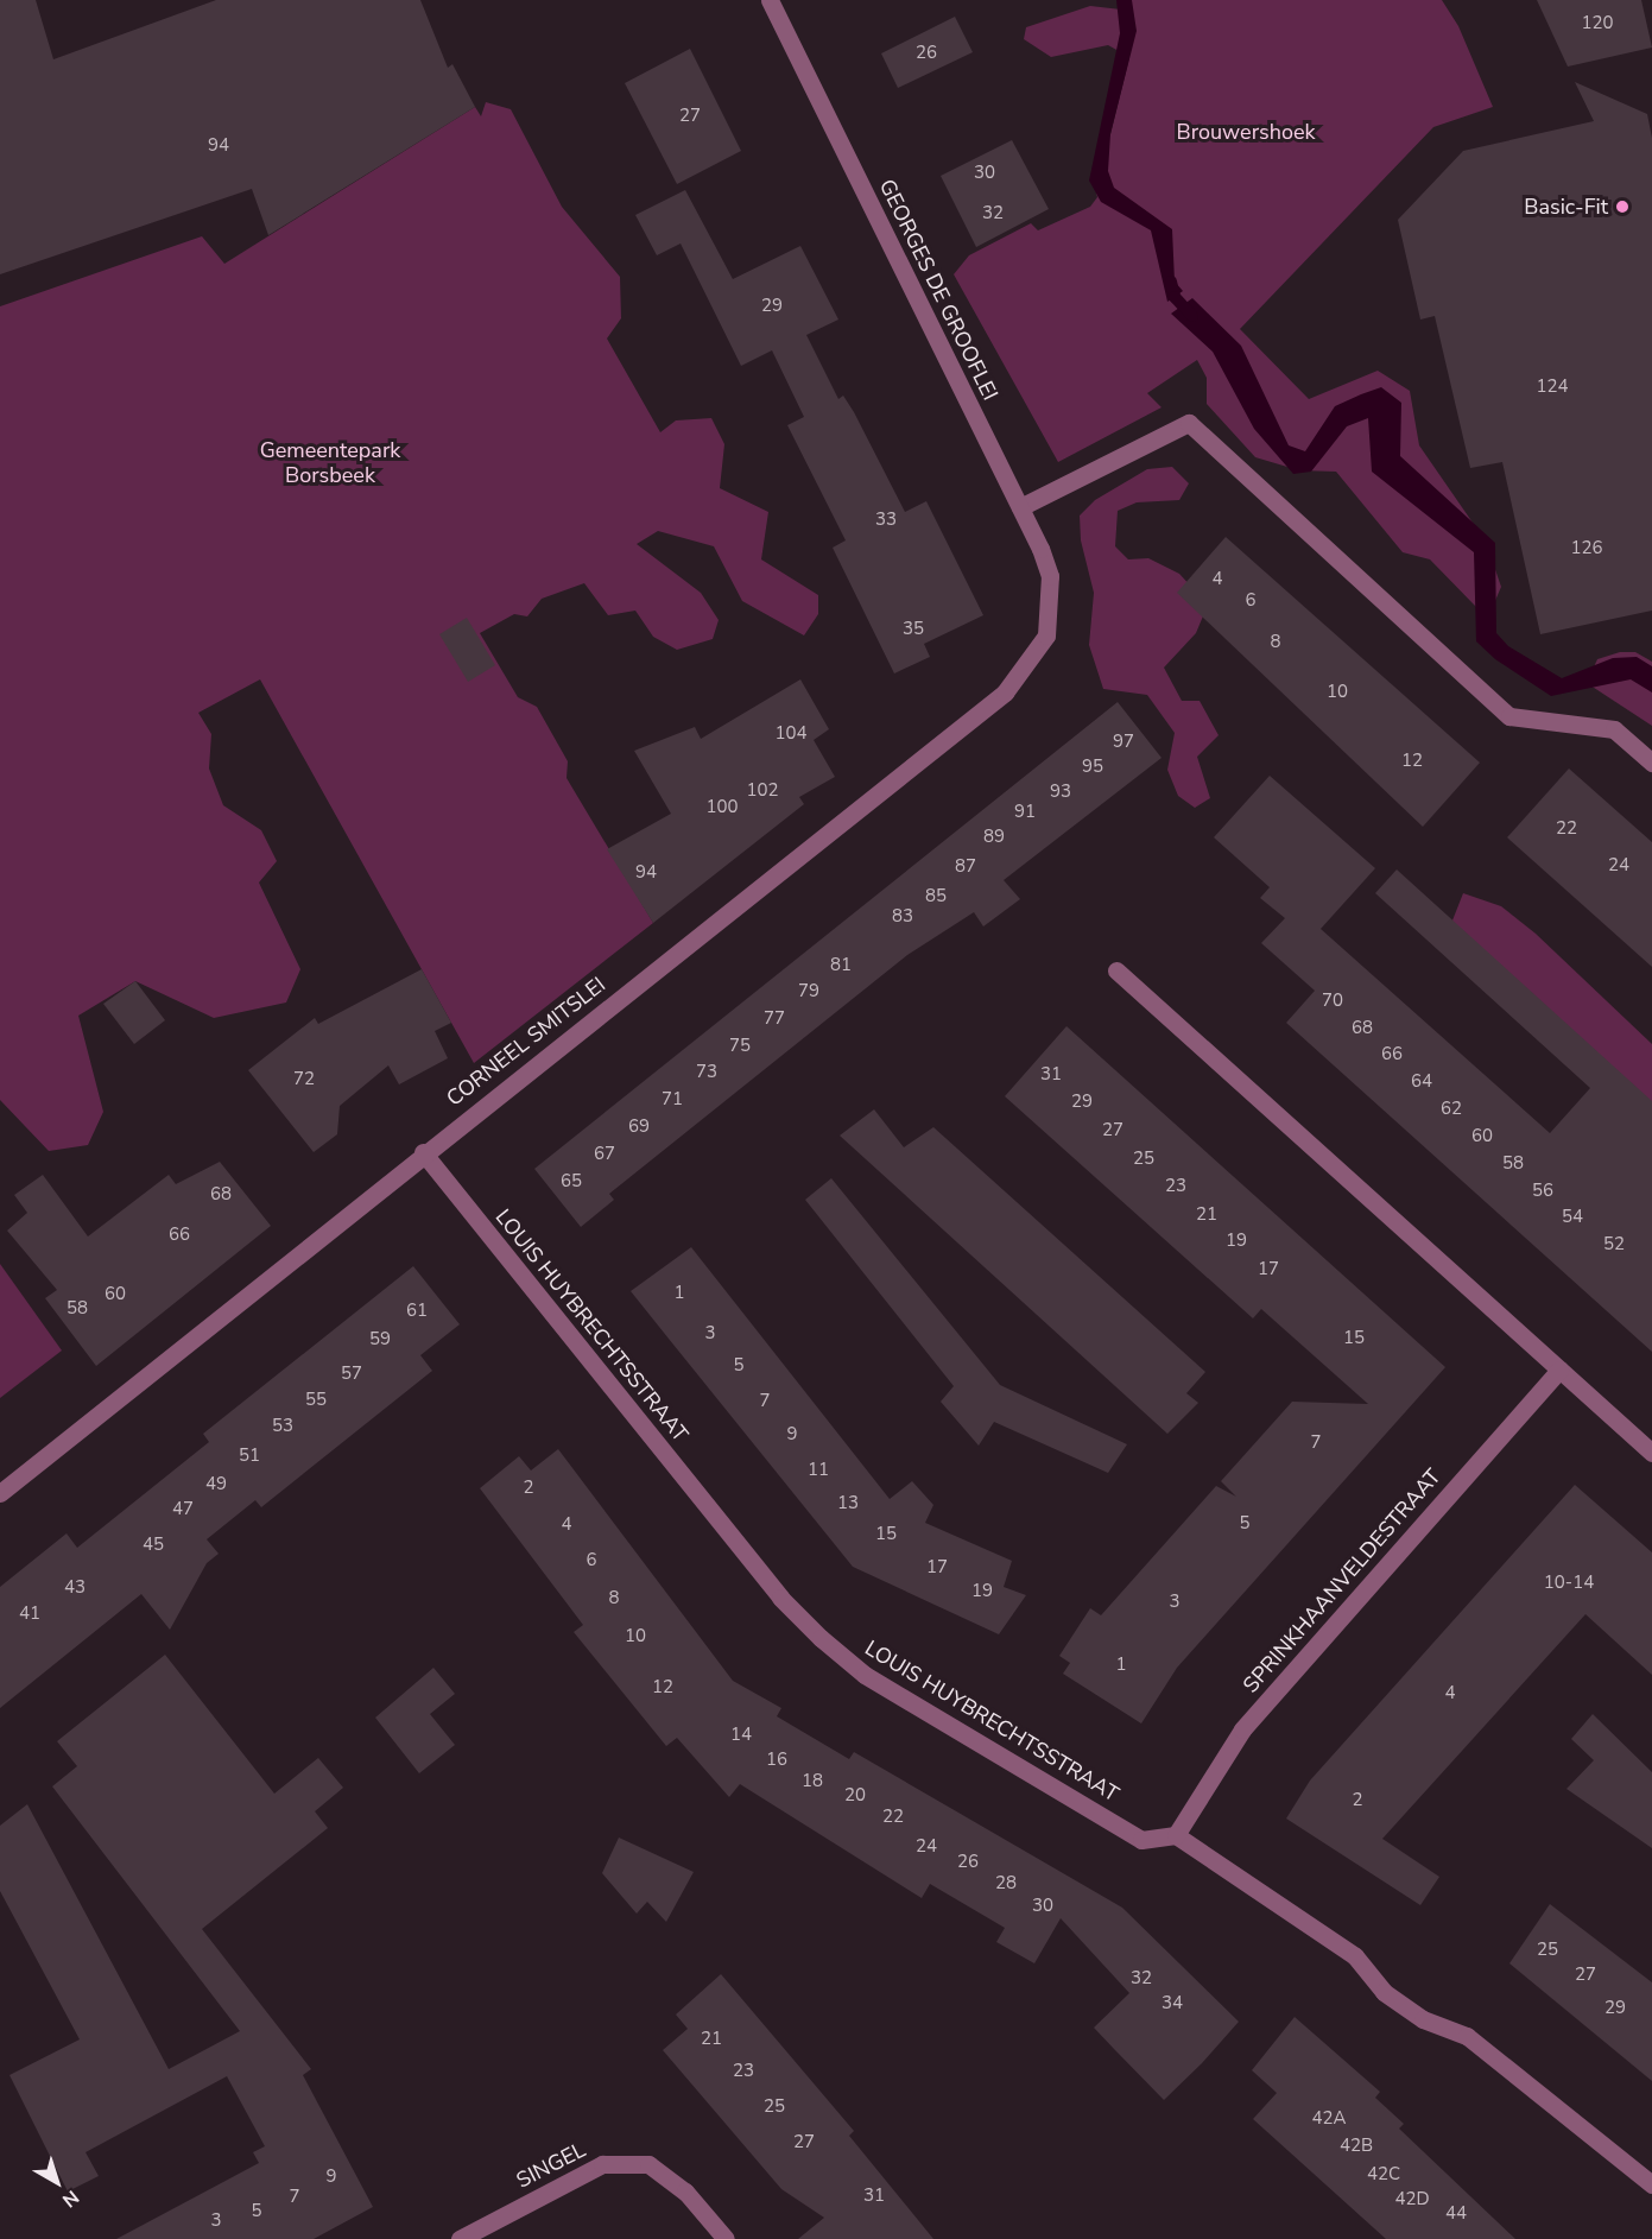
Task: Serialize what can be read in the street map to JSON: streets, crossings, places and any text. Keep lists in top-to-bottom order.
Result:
{
  "streets": {
    "street": [
      "GEORGES DE GROOFLEI",
      "CORNEEL SMITSLEI",
      "LOUIS HUYBRECHTSSTRAAT",
      "SPRINKHAANVELDESTRAAT",
      "SINGEL"
    ]
  },
  "crossings": [
    ["GEORGES DE GROOFLEI", "CORNEEL SMITSLEI"],
    ["CORNEEL SMITSLEI", "LOUIS HUYBRECHTSSTRAAT"],
    ["LOUIS HUYBRECHTSSTRAAT", "SPRINKHAANVELDESTRAAT"]
  ],
  "parks": ["Brouwershoek", "Gemeentepark Borsbeek"],
  "places": ["Basic-Fit"],
  "house_numbers": [
    "120",
    "26",
    "27",
    "94",
    "30",
    "32",
    "29",
    "124",
    "33",
    "126",
    "4",
    "6",
    "35",
    "8",
    "10",
    "104",
    "97",
    "12",
    "95",
    "102",
    "93",
    "100",
    "91",
    "22",
    "89",
    "24",
    "87",
    "94",
    "85",
    "83",
    "81",
    "79",
    "70",
    "77",
    "68",
    "75",
    "66",
    "73",
    "31",
    "72",
    "64",
    "71",
    "29",
    "62",
    "69",
    "27",
    "60",
    "67",
    "25",
    "58",
    "65",
    "23",
    "56",
    "68",
    "21",
    "54",
    "66",
    "19",
    "52",
    "17",
    "1",
    "60",
    "58",
    "61",
    "3",
    "15",
    "59",
    "5",
    "57",
    "55",
    "7",
    "53",
    "9",
    "7",
    "51",
    "11",
    "49",
    "2",
    "13",
    "47",
    "5",
    "4",
    "15",
    "45",
    "6",
    "17",
    "10-14",
    "43",
    "19",
    "8",
    "3",
    "41",
    "10",
    "1",
    "12",
    "4",
    "14",
    "16",
    "18",
    "20",
    "2",
    "22",
    "24",
    "26",
    "28",
    "30",
    "25",
    "27",
    "32",
    "34",
    "29",
    "21",
    "23",
    "25",
    "42A",
    "27",
    "42B",
    "42C",
    "9",
    "31",
    "7",
    "42D",
    "5",
    "44",
    "3"
  ],
  "north": "bottom right"
}
